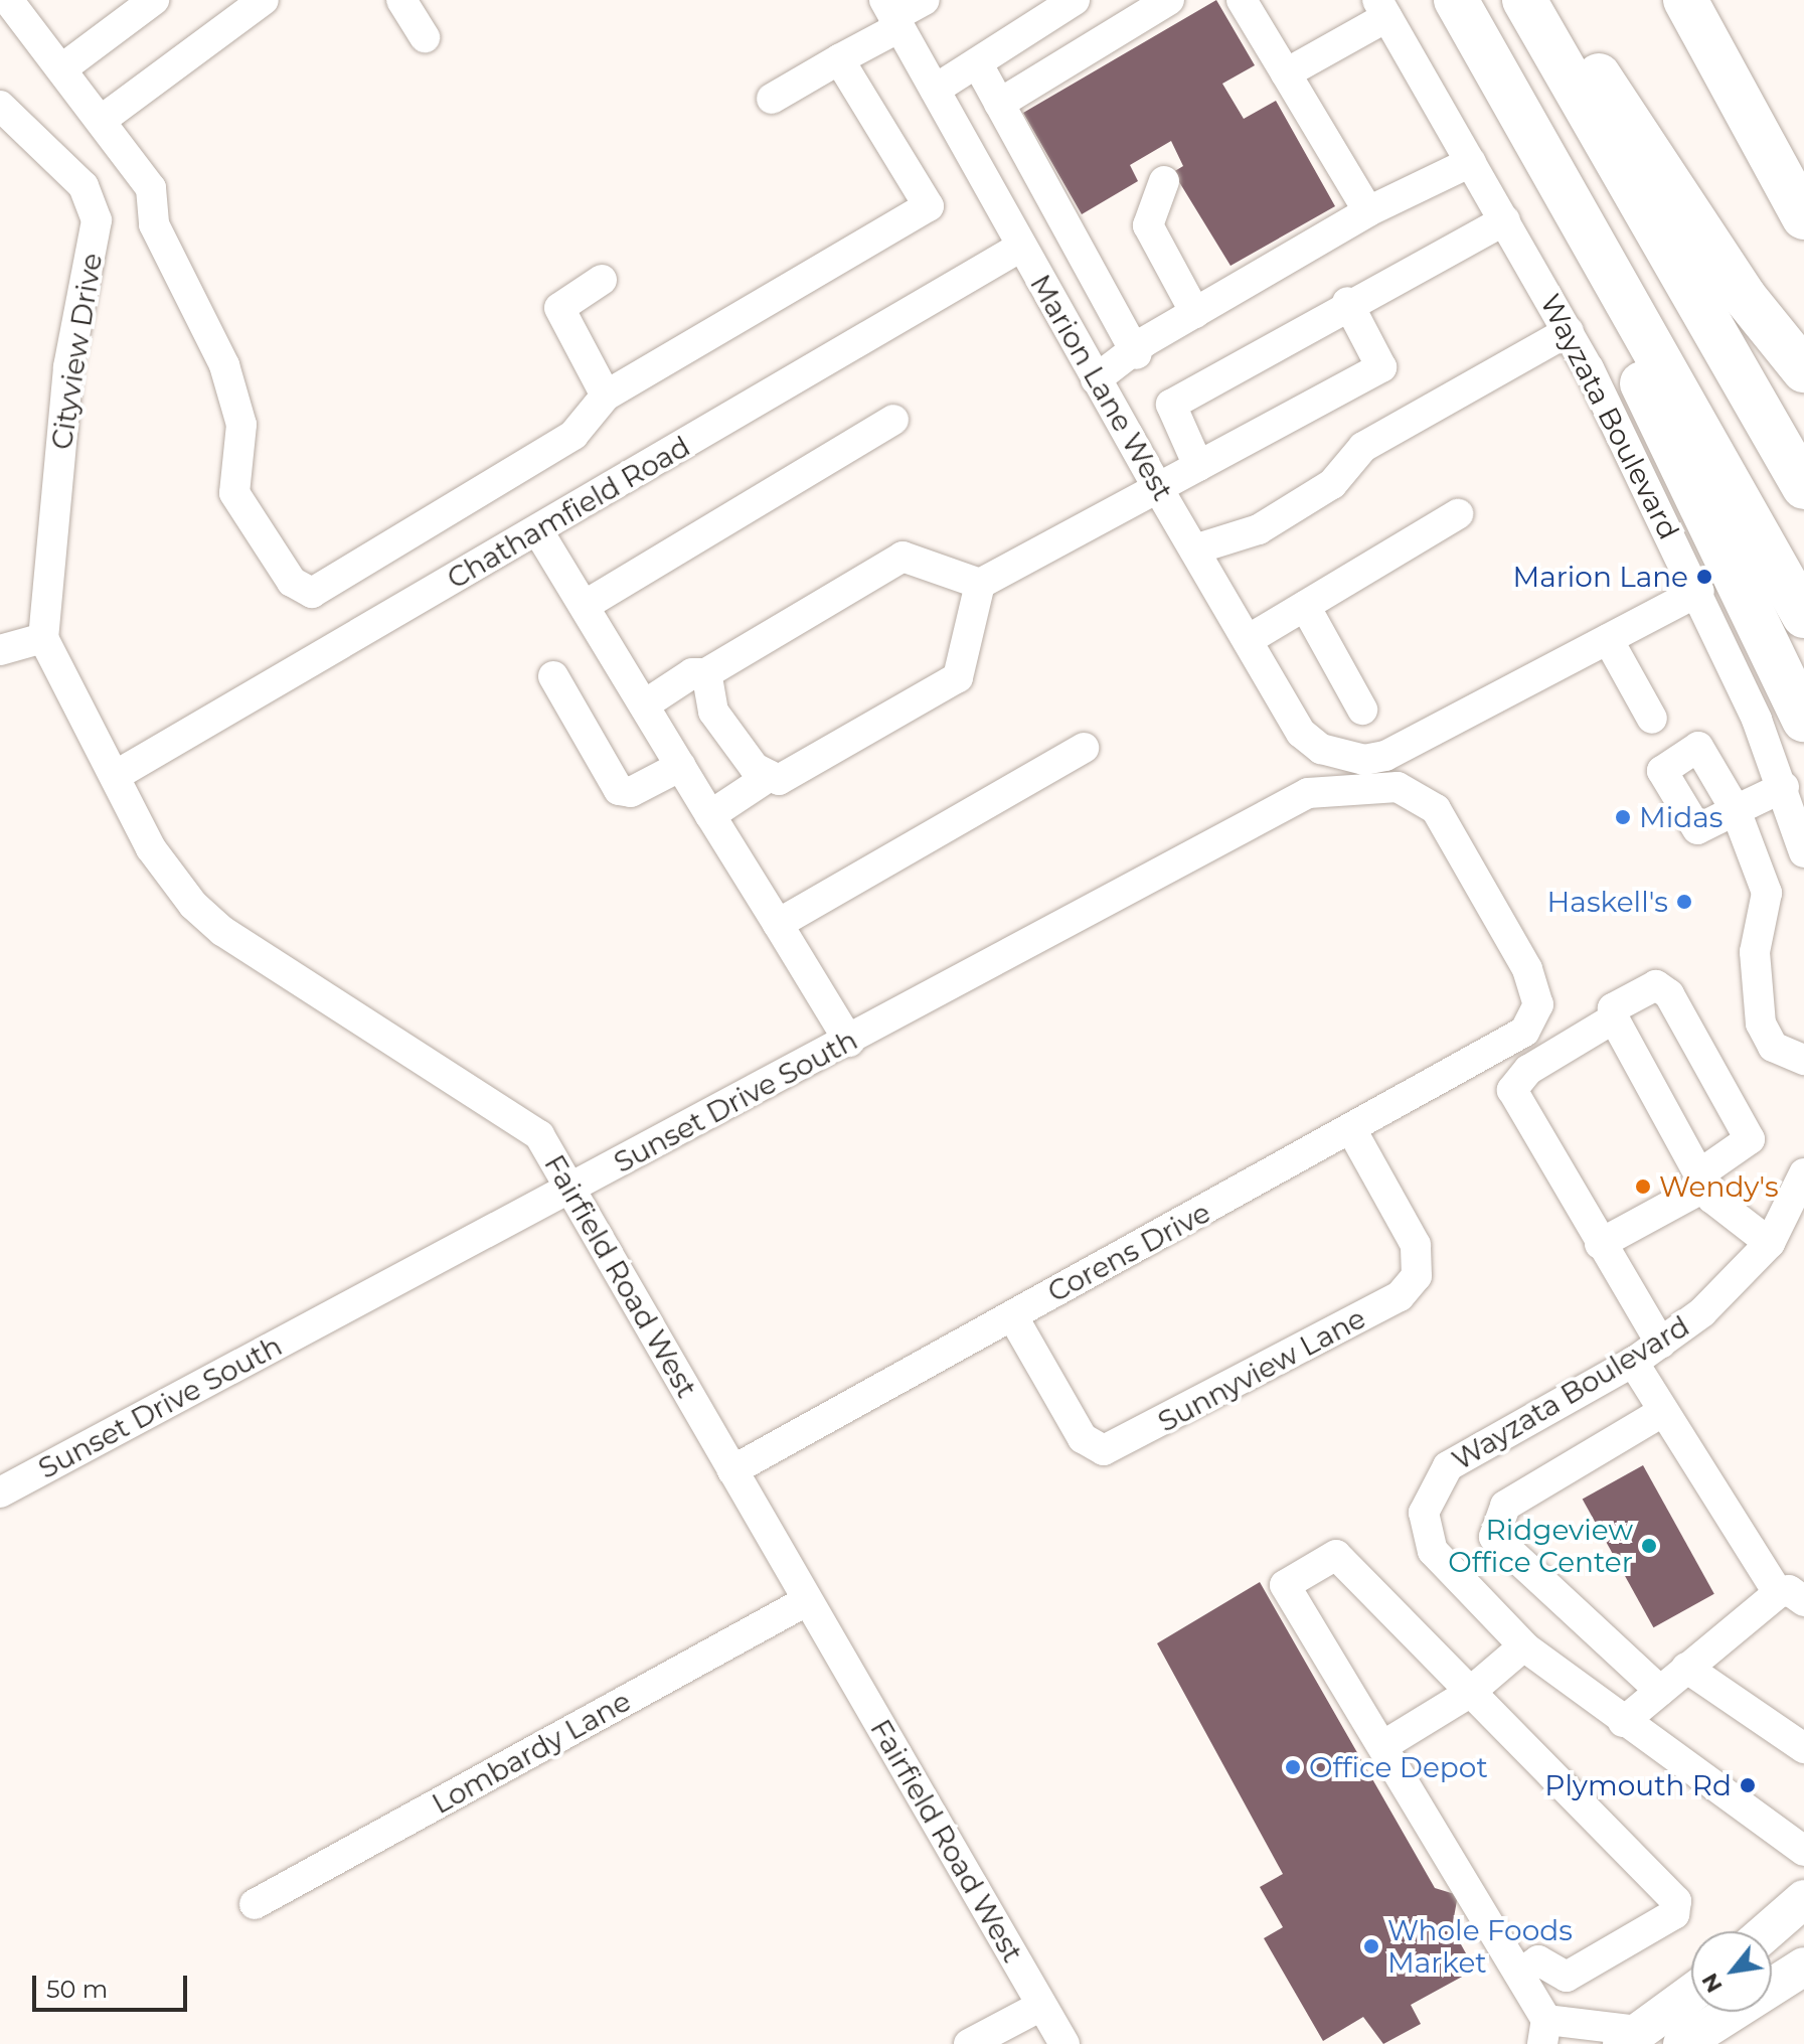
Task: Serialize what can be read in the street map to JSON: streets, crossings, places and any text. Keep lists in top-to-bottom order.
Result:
{
  "streets": {
    "street": [
      "Cityview Drive",
      "Marion Lane West",
      "Wayzata Boulevard",
      "Chathamfield Road",
      "Sunset Drive South",
      "Corens Drive",
      "Fairfield Road West",
      "Sunnyview Lane",
      "Lombardy Lane"
    ]
  },
  "crossings": [
    ["Cityview Drive", "Fairfield Road West"],
    ["Marion Lane West", "Chathamfield Road"],
    ["Chathamfield Road", "Fairfield Road West"],
    ["Sunset Drive South", "Corens Drive"],
    ["Sunset Drive South", "Fairfield Road West"],
    ["Corens Drive", "Fairfield Road West"],
    ["Corens Drive", "Sunnyview Lane"],
    ["Fairfield Road West", "Lombardy Lane"]
  ],
  "places": [
    "Marion Lane",
    "Midas",
    "Haskell's",
    "Wendy's",
    "Ridgeview Office Center",
    "Office Depot",
    "Plymouth Rd",
    "Whole Foods Market"
  ],
  "scale_bar": "50 m",
  "north": "bottom left"
}
